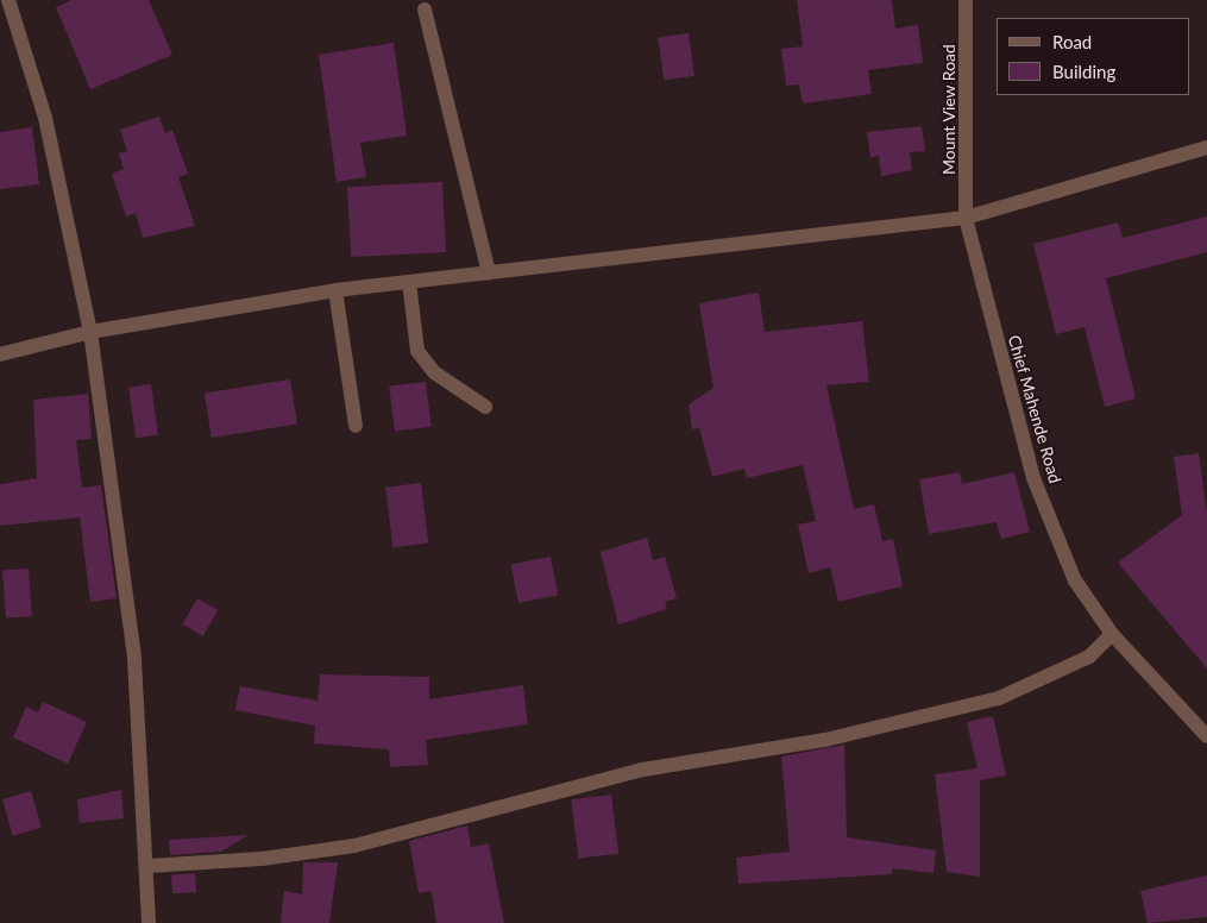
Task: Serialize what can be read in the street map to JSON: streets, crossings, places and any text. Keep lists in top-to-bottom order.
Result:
{
  "streets": {
    "street": ["Mount View Road", "Chief Mahende Road"]
  },
  "crossings": [
    ["Mount View Road", "Chief Mahende Road"]
  ],
  "legend": ["Road", "Building"]
}
